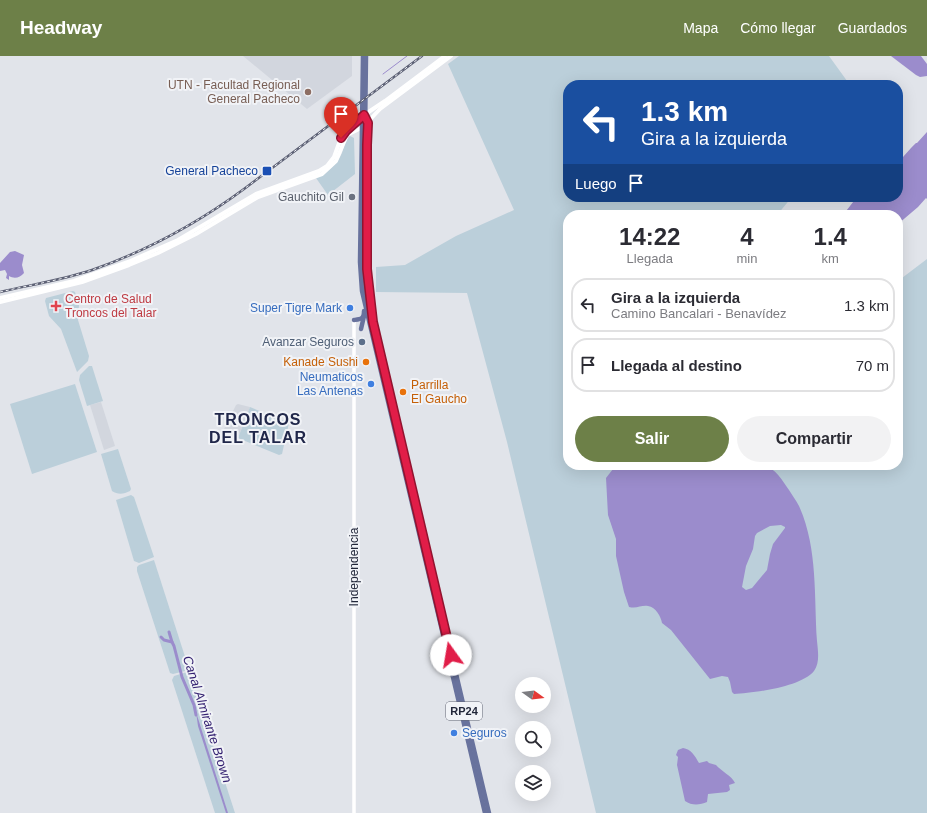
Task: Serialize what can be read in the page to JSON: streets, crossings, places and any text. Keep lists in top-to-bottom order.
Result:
{
  "streets": {
    "main road": ["RP24"],
    "street": ["Independencia"]
  },
  "districts": ["TRONCOS DEL TALAR"],
  "water": ["Canal Almirante Brown"],
  "places": {
    "other": [
      "UTN - Facultad Regional General Pacheco",
      "Gauchito Gil",
      "Super Tigre Mark",
      "Avanzar Seguros",
      "Kanade Sushi",
      "Neumaticos Las Antenas",
      "Parrilla El Gaucho",
      "Seguros"
    ],
    "transit": ["General Pacheco"],
    "health": ["Centro de Salud Troncos del Talar"]
  },
  "north": "right",
  "page": {
    "header": "Headway",
    "nav": ["Mapa", "Cómo llegar", "Guardados"],
    "turn": ["1.3 km", "Gira a la izquierda"],
    "then": "Luego",
    "eta": [
      "14:22",
      "Llegada",
      "4",
      "min",
      "1.4",
      "km"
    ],
    "list": [
      {
        "name": "Gira a la izquierda",
        "note": "Camino Bancalari - Benavídez",
        "value": "1.3 km"
      },
      {
        "name": "Llegada al destino",
        "value": "70 m"
      }
    ],
    "buttons": ["Salir", "Compartir"]
  }
}
